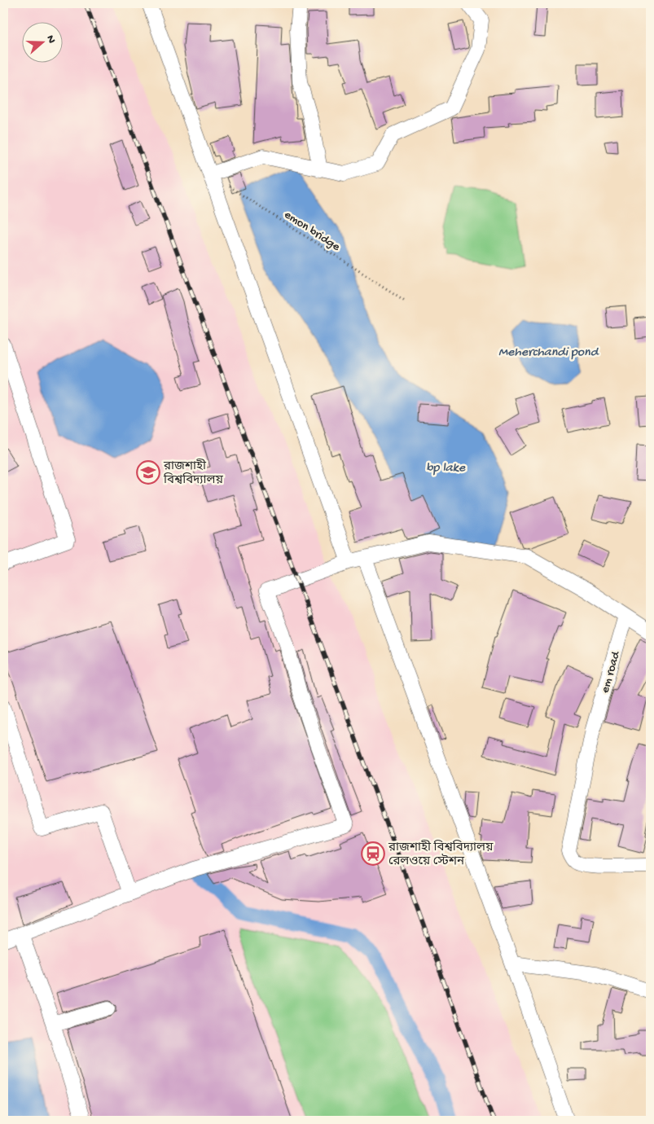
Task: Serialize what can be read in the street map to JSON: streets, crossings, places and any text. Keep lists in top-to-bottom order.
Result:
{
  "streets": {
    "street": ["em road"],
    "path": ["emon bridge"]
  },
  "water": ["Meherchandi pond", "bp lake"],
  "places": {
    "school or university": ["রাজশাহী বিশ্ববিদ্যালয়"],
    "station": ["রাজশাহী বিশ্ববিদ্যালয় রেলওয়ে স্টেশন"]
  },
  "north": "right"
}
